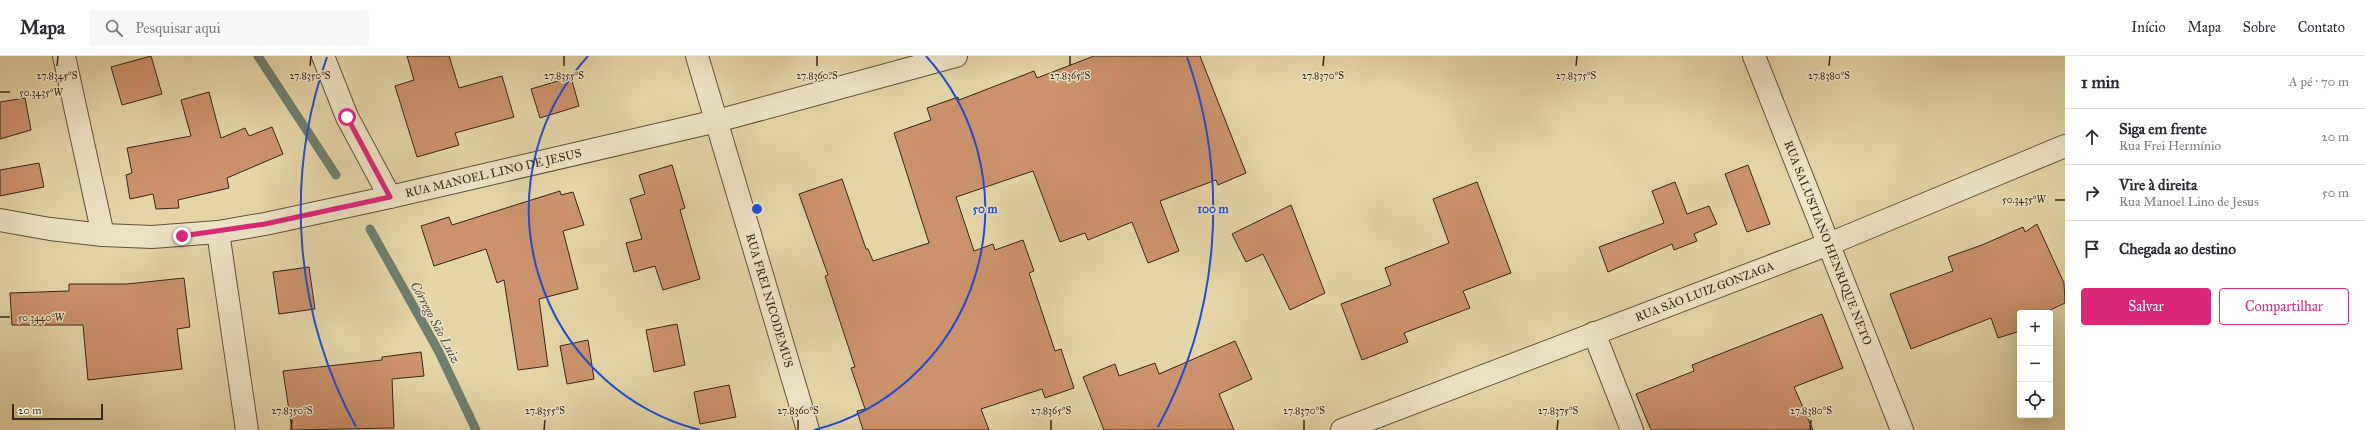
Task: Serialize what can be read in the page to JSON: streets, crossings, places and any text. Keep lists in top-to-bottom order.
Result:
{
  "streets": {
    "street": [
      "RUA MANOEL LINO DE JESUS",
      "RUA SALUSTIANO HENRIQUE NETO",
      "RUA SÃO LUIZ GONZAGA",
      "RUA FREI NICODEMUS"
    ]
  },
  "crossings": [
    ["RUA MANOEL LINO DE JESUS", "RUA FREI NICODEMUS"],
    ["RUA SALUSTIANO HENRIQUE NETO", "RUA SÃO LUIZ GONZAGA"]
  ],
  "water": ["Córrego São Luiz"],
  "scale_bar": "20 m",
  "page": {
    "header": "Mapa",
    "search": "Pesquisar aqui",
    "nav": [
      "Início",
      "Mapa",
      "Sobre",
      "Contato"
    ],
    "heading": ["1 min", "A pé · 70 m"],
    "list": [
      ["Siga em frente", "Rua Frei Hermínio", "20 m"],
      ["Vire à direita", "Rua Manoel Lino de Jesus", "50 m"],
      "Chegada ao destino"
    ],
    "buttons": ["Salvar", "Compartilhar"],
    "map_buttons": ["+", "−"],
    "scale": "20 m"
  },
  "coordinates": [
    "27.8345°S",
    "27.8350°S",
    "27.8355°S",
    "27.8360°S",
    "27.8365°S",
    "27.8370°S",
    "27.8375°S",
    "27.8380°S",
    "50.3435°W",
    "50.3440°W"
  ],
  "rings": ["50 m", "100 m"]
}
